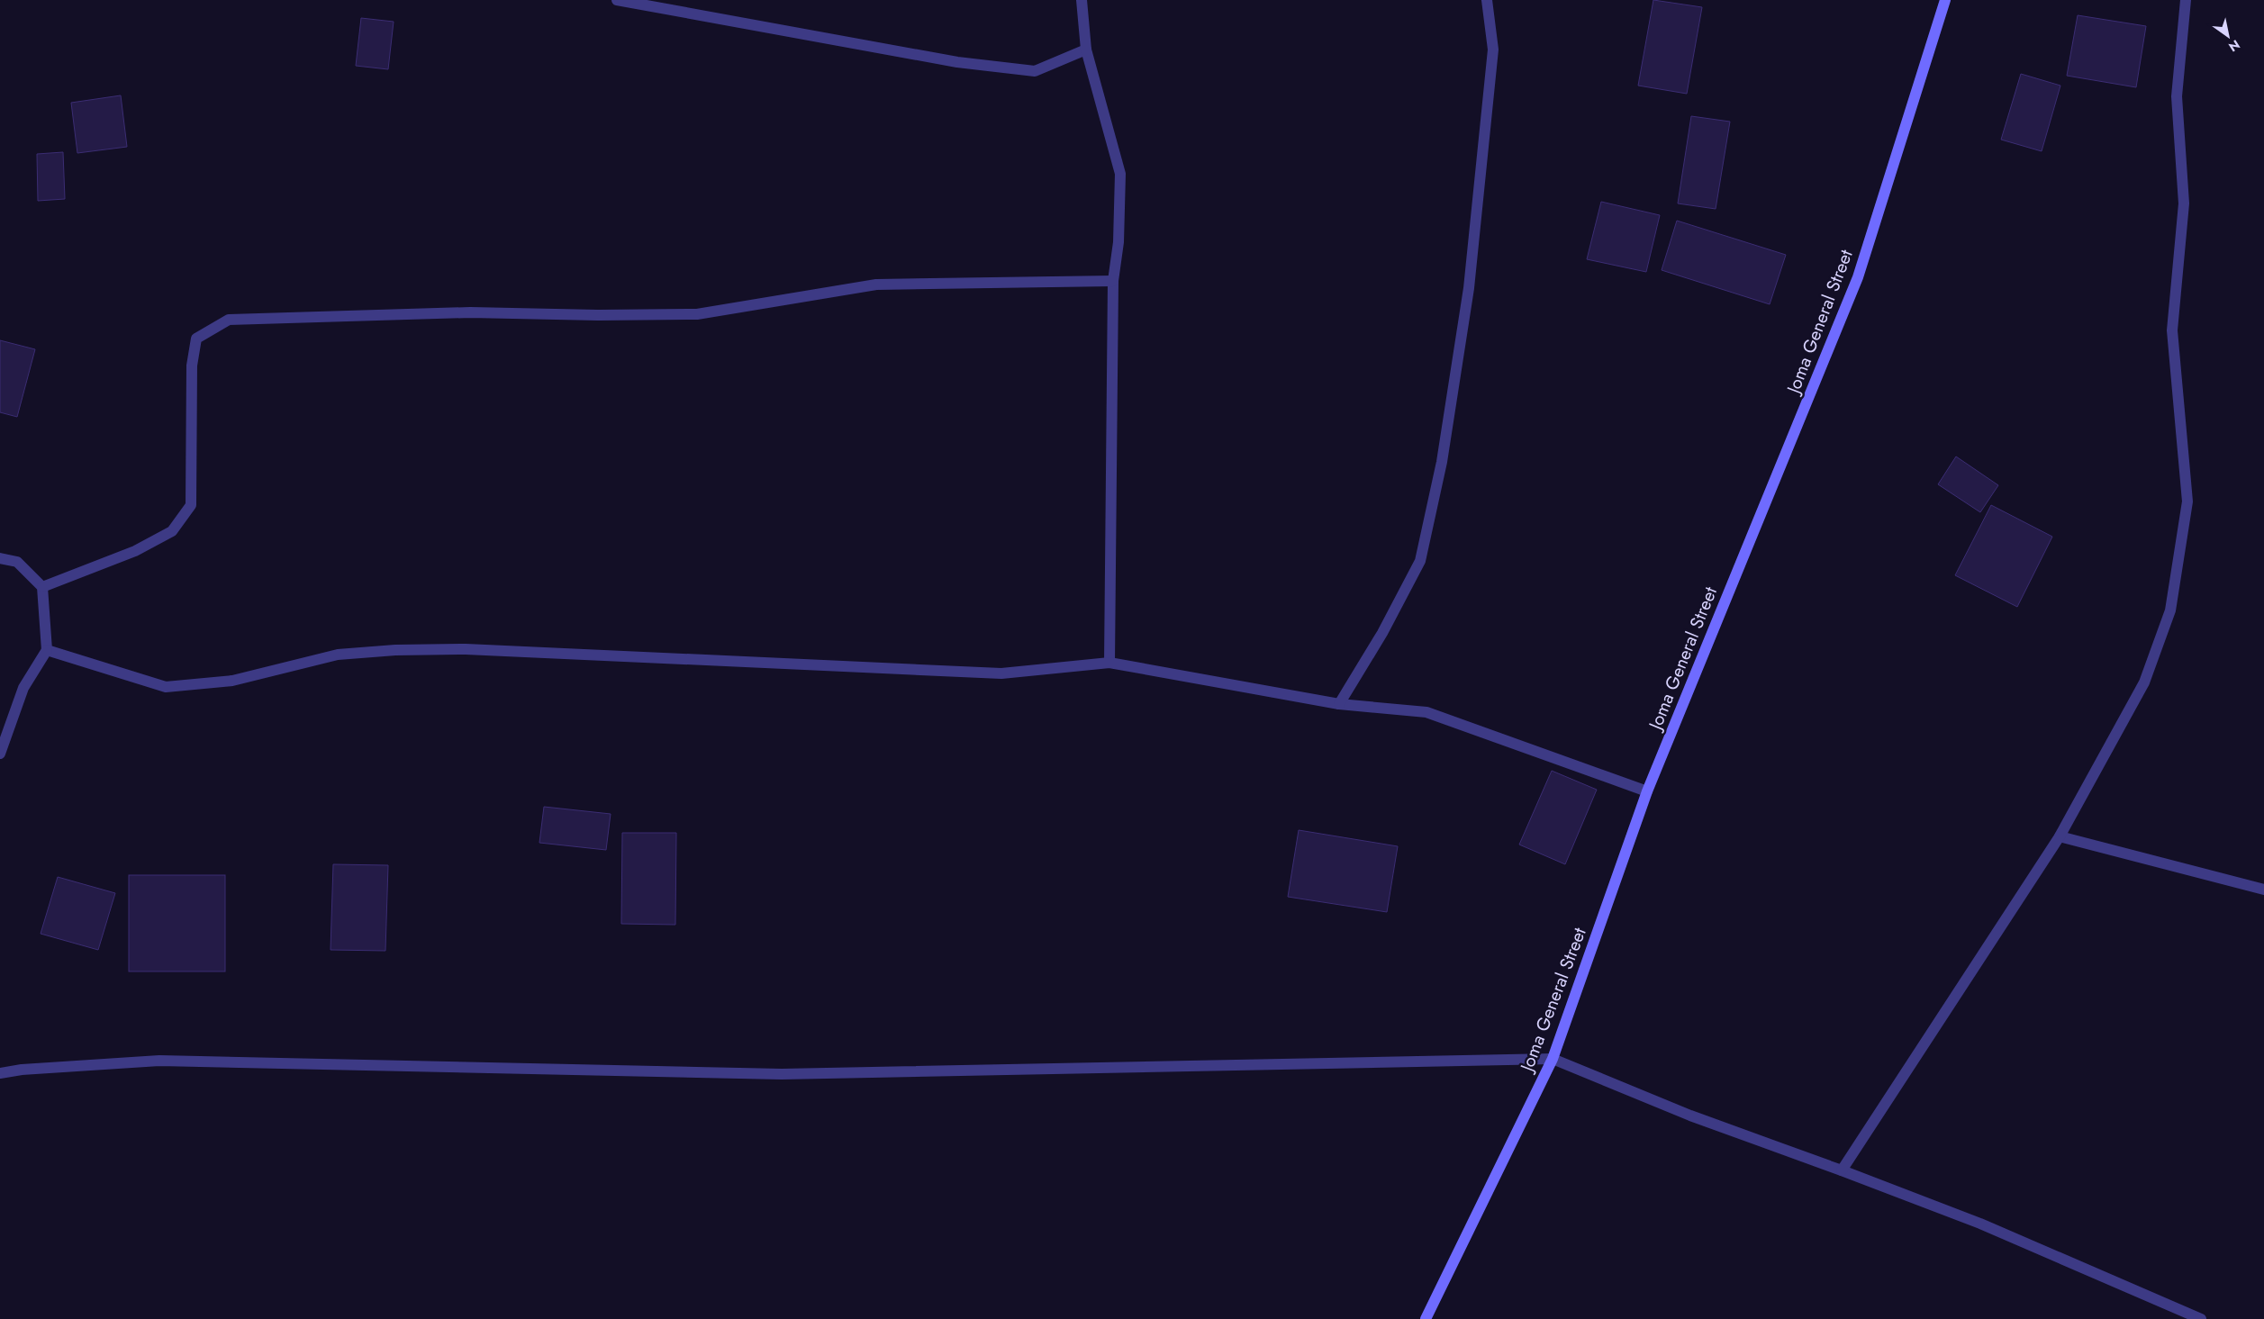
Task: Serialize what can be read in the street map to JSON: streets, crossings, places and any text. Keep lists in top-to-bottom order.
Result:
{
  "streets": {
    "street": ["Joma General Street"]
  },
  "north": "bottom right"
}
